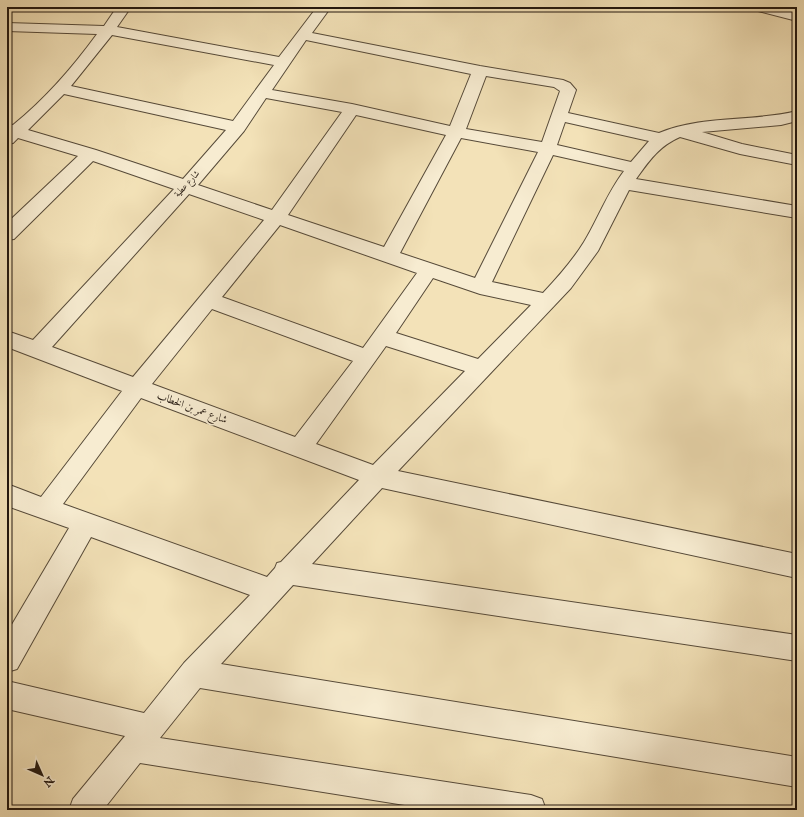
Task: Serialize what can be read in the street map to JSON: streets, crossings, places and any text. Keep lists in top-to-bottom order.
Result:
{
  "streets": {
    "street": ["شارع عطية", "شارع عمر بن الخطاب"]
  },
  "crossings": [
    ["شارع عطية", "شارع عمر بن الخطاب"]
  ],
  "north": "bottom right"
}
